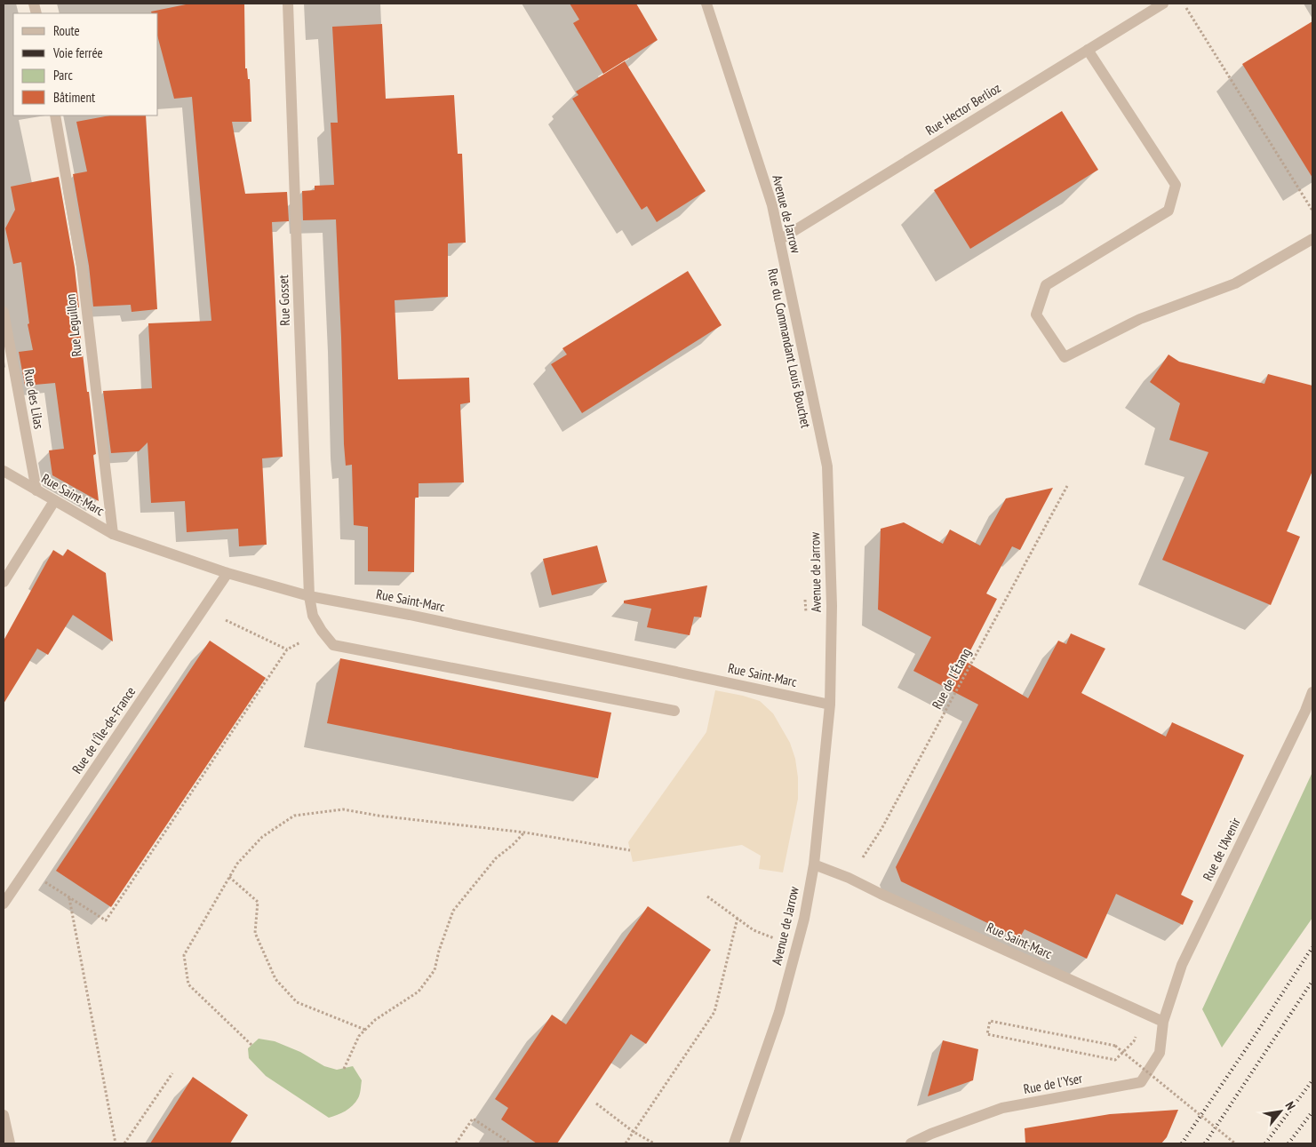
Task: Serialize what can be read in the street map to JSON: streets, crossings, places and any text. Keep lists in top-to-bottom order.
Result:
{
  "streets": {
    "street": [
      "Rue Hector Berlioz",
      "Avenue de Jarrow",
      "Rue Gosset",
      "Rue Leguillon",
      "Rue des Lilas",
      "Rue Saint-Marc",
      "Rue de l'Île-de-France",
      "Rue de l'Avenir",
      "Rue de l'Yser"
    ],
    "path": ["Rue de l'Étang"]
  },
  "crossings": [
    ["Rue Hector Berlioz", "Avenue de Jarrow"],
    ["Avenue de Jarrow", "Rue Saint-Marc"],
    ["Rue Gosset", "Rue Saint-Marc"],
    ["Rue Leguillon", "Rue Saint-Marc"],
    ["Rue des Lilas", "Rue Saint-Marc"],
    ["Rue Saint-Marc", "Rue de l'Étang"],
    ["Rue Saint-Marc", "Rue de l'Île-de-France"],
    ["Rue Saint-Marc", "Rue de l'Avenir"],
    ["Rue Saint-Marc", "Rue de l'Yser"],
    ["Rue de l'Avenir", "Rue de l'Yser"]
  ],
  "legend": [
    "Route",
    "Voie ferrée",
    "Parc",
    "Bâtiment"
  ],
  "north": "top right"
}
